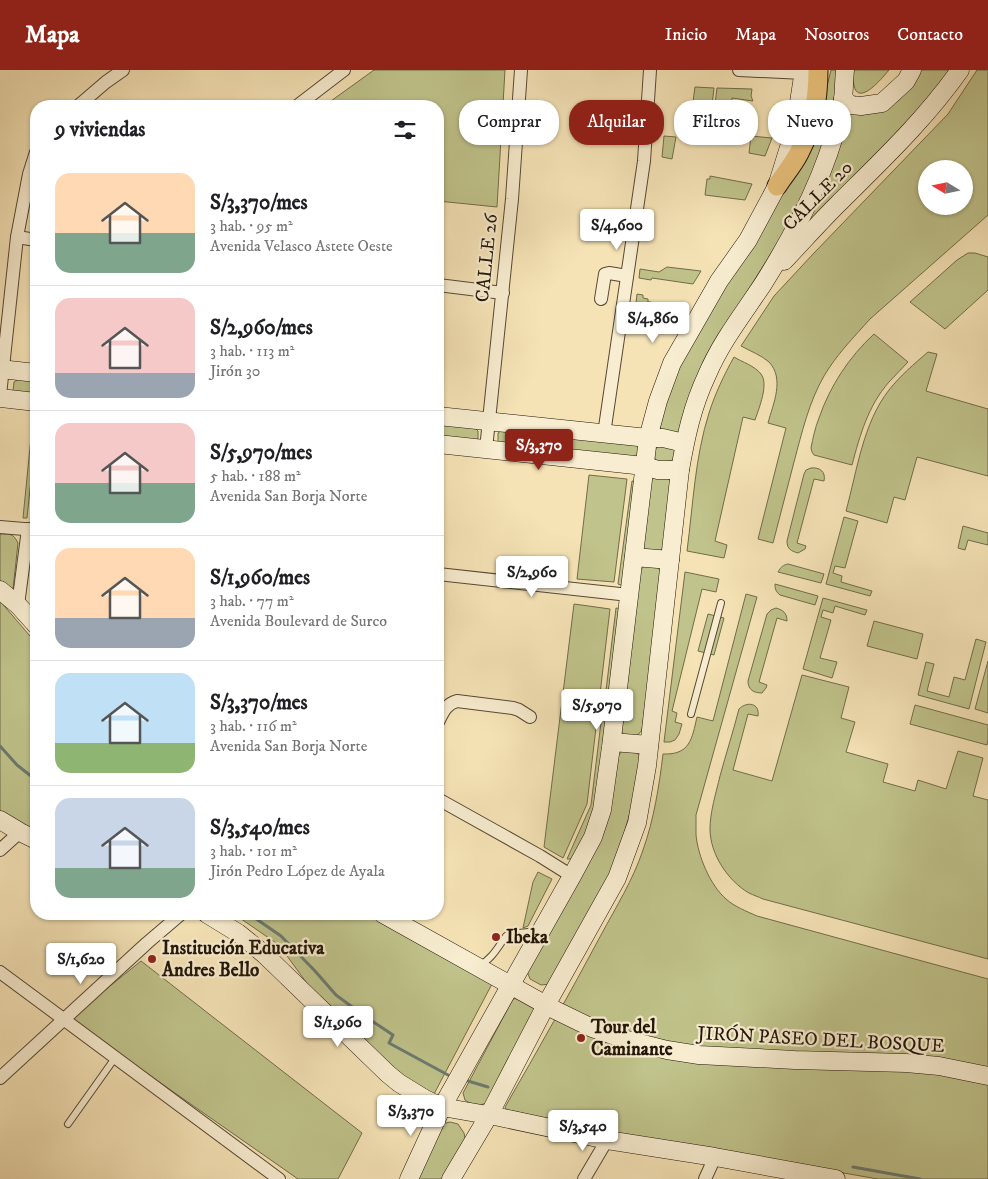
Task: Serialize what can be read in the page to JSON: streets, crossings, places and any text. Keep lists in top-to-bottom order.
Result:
{
  "streets": {
    "main road": ["CALLE 20", "JIRÓN PASEO DEL BOSQUE"],
    "street": ["CALLE 26"]
  },
  "places": ["Ibeka", "Institución Educativa Andres Bello", "Tour del Caminante"],
  "north": "left",
  "page": {
    "header": "Mapa",
    "nav": [
      "Inicio",
      "Mapa",
      "Nosotros",
      "Contacto"
    ],
    "chip": [
      "Comprar",
      "Alquilar",
      "Filtros",
      "Nuevo"
    ],
    "heading": "9 viviendas",
    "list": [
      {
        "name": "S/3,370/mes",
        "note": "3 hab. · 95 m² · Avenida Velasco Astete Oeste"
      },
      {
        "name": "S/2,960/mes",
        "note": "3 hab. · 113 m² · Jirón 30"
      },
      {
        "name": "S/5,970/mes",
        "note": "5 hab. · 188 m² · Avenida San Borja Norte"
      },
      {
        "name": "S/1,960/mes",
        "note": "3 hab. · 77 m² · Avenida Boulevard de Surco"
      },
      {
        "name": "S/3,370/mes",
        "note": "3 hab. · 116 m² · Avenida San Borja Norte"
      },
      {
        "name": "S/3,540/mes",
        "note": "3 hab. · 101 m² · Jirón Pedro López de Ayala"
      }
    ],
    "price": [
      "S/4,600",
      "S/4,860",
      "S/3,370",
      "S/2,960",
      "S/5,970",
      "S/1,620",
      "S/1,960",
      "S/3,370",
      "S/3,540"
    ]
  }
}
